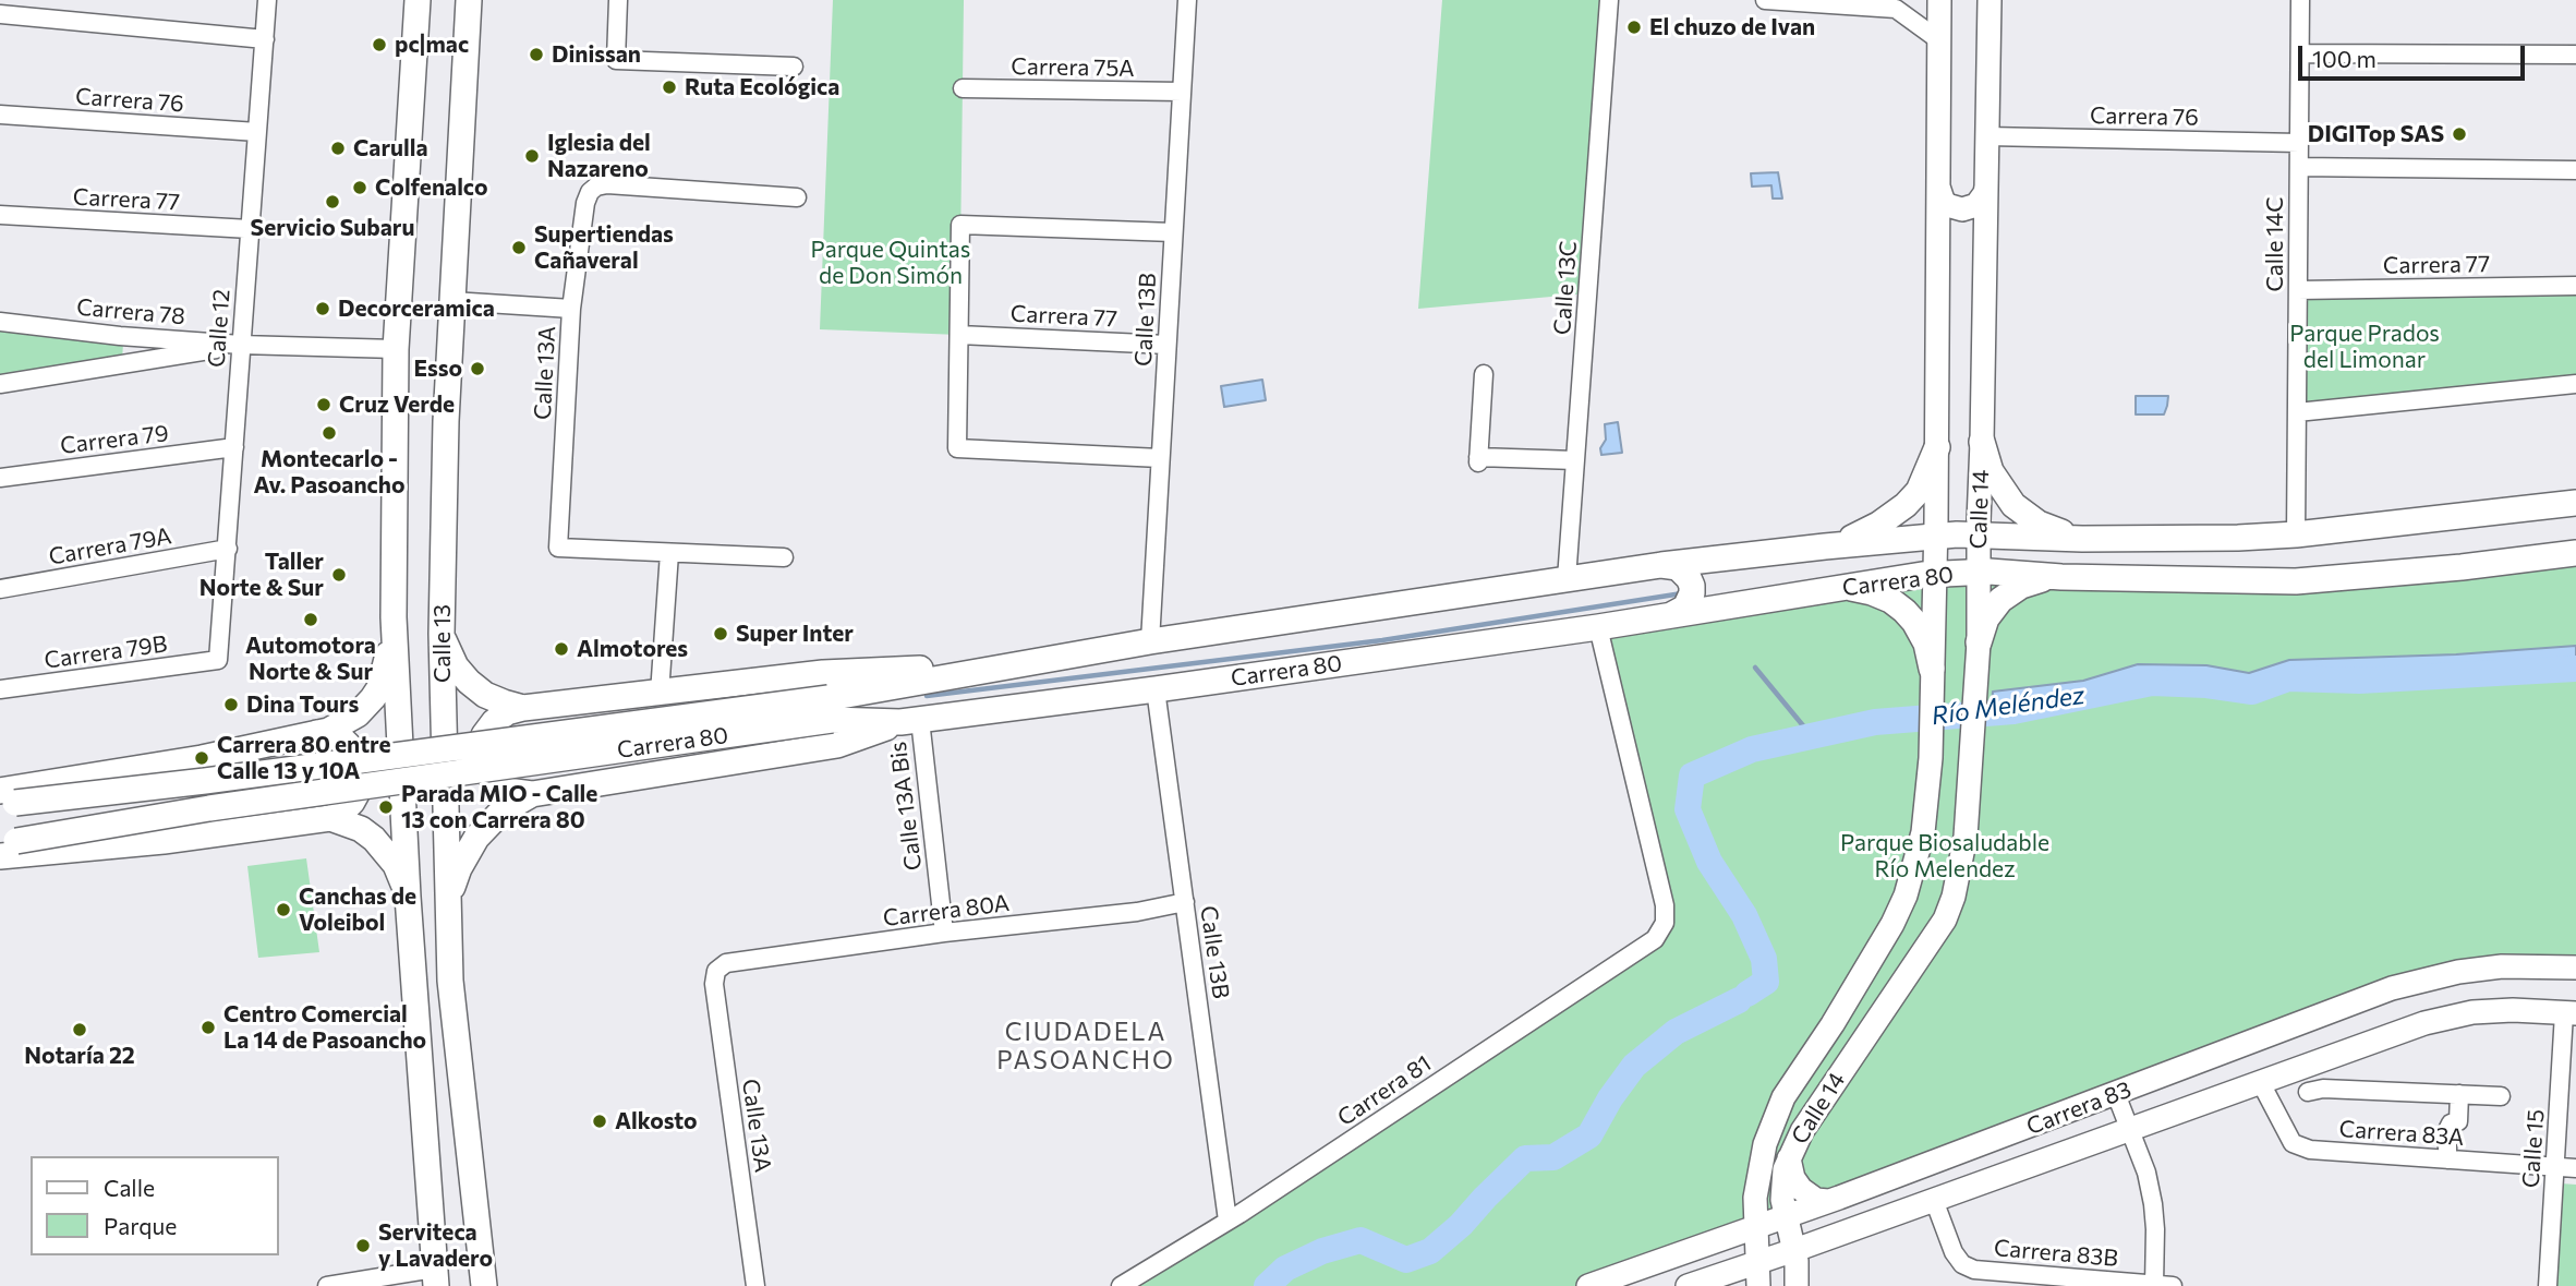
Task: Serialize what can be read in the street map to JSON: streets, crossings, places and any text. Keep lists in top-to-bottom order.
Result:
{
  "streets": {
    "main road": ["Carrera 80", "Calle 13"],
    "street": [
      "Carrera 75A",
      "Carrera 76",
      "Carrera 77",
      "Calle 14C",
      "Calle 13C",
      "Carrera 78",
      "Calle 13B",
      "Calle 12",
      "Calle 13A",
      "Carrera 79",
      "Calle 14",
      "Carrera 79A",
      "Carrera 79B",
      "Calle 13A Bis",
      "Carrera 80A",
      "Carrera 81",
      "Carrera 83",
      "Carrera 83A",
      "Calle 15",
      "Carrera 83B"
    ]
  },
  "crossings": [
    ["Carrera 75A", "Calle 13B"],
    ["Carrera 76", "Calle 14C"],
    ["Carrera 76", "Calle 12"],
    ["Carrera 76", "Calle 14"],
    ["Carrera 77", "Calle 14C"],
    ["Carrera 77", "Calle 13B"],
    ["Carrera 77", "Calle 12"],
    ["Calle 14C", "Carrera 80"],
    ["Calle 13C", "Carrera 80"],
    ["Carrera 78", "Calle 12"],
    ["Carrera 78", "Calle 13"],
    ["Calle 13B", "Carrera 80"],
    ["Calle 13B", "Carrera 80A"],
    ["Calle 13B", "Carrera 81"],
    ["Calle 12", "Carrera 79"],
    ["Calle 12", "Carrera 79A"],
    ["Calle 12", "Carrera 79B"],
    ["Calle 13A", "Carrera 80A"],
    ["Calle 14", "Carrera 80"],
    ["Calle 14", "Carrera 83"],
    ["Carrera 80", "Calle 13"],
    ["Carrera 80", "Calle 13A Bis"],
    ["Carrera 80", "Carrera 81"],
    ["Calle 13A Bis", "Carrera 80A"],
    ["Carrera 83", "Carrera 83A"],
    ["Carrera 83", "Calle 15"],
    ["Carrera 83", "Carrera 83B"],
    ["Carrera 83A", "Calle 15"]
  ],
  "districts": ["CIUDADELA PASOANCHO"],
  "water": ["Río Meléndez"],
  "parks": ["Parque Quintas de Don Simón", "Parque Prados del Limonar", "Parque Biosaludable Río Melendez"],
  "places": [
    "El chuzo de Ivan",
    "pc|mac",
    "Dinissan",
    "Ruta Ecológica",
    "DIGITop SAS",
    "Carulla",
    "Iglesia del Nazareno",
    "Colfenalco",
    "Servicio Subaru",
    "Supertiendas Cañaveral",
    "Decorceramica",
    "Esso",
    "Cruz Verde",
    "Montecarlo - Av. Pasoancho",
    "Taller Norte & Sur",
    "Automotora Norte & Sur",
    "Super Inter",
    "Almotores",
    "Dina Tours",
    "Carrera 80 entre Calle 13 y 10A",
    "Parada MIO - Calle 13 con Carrera 80",
    "Canchas de Voleibol",
    "Centro Comercial La 14 de Pasoancho",
    "Notaría 22",
    "Alkosto",
    "Serviteca y Lavadero"
  ],
  "legend": ["Calle", "Parque"],
  "scale_bar": "100 m"
}
